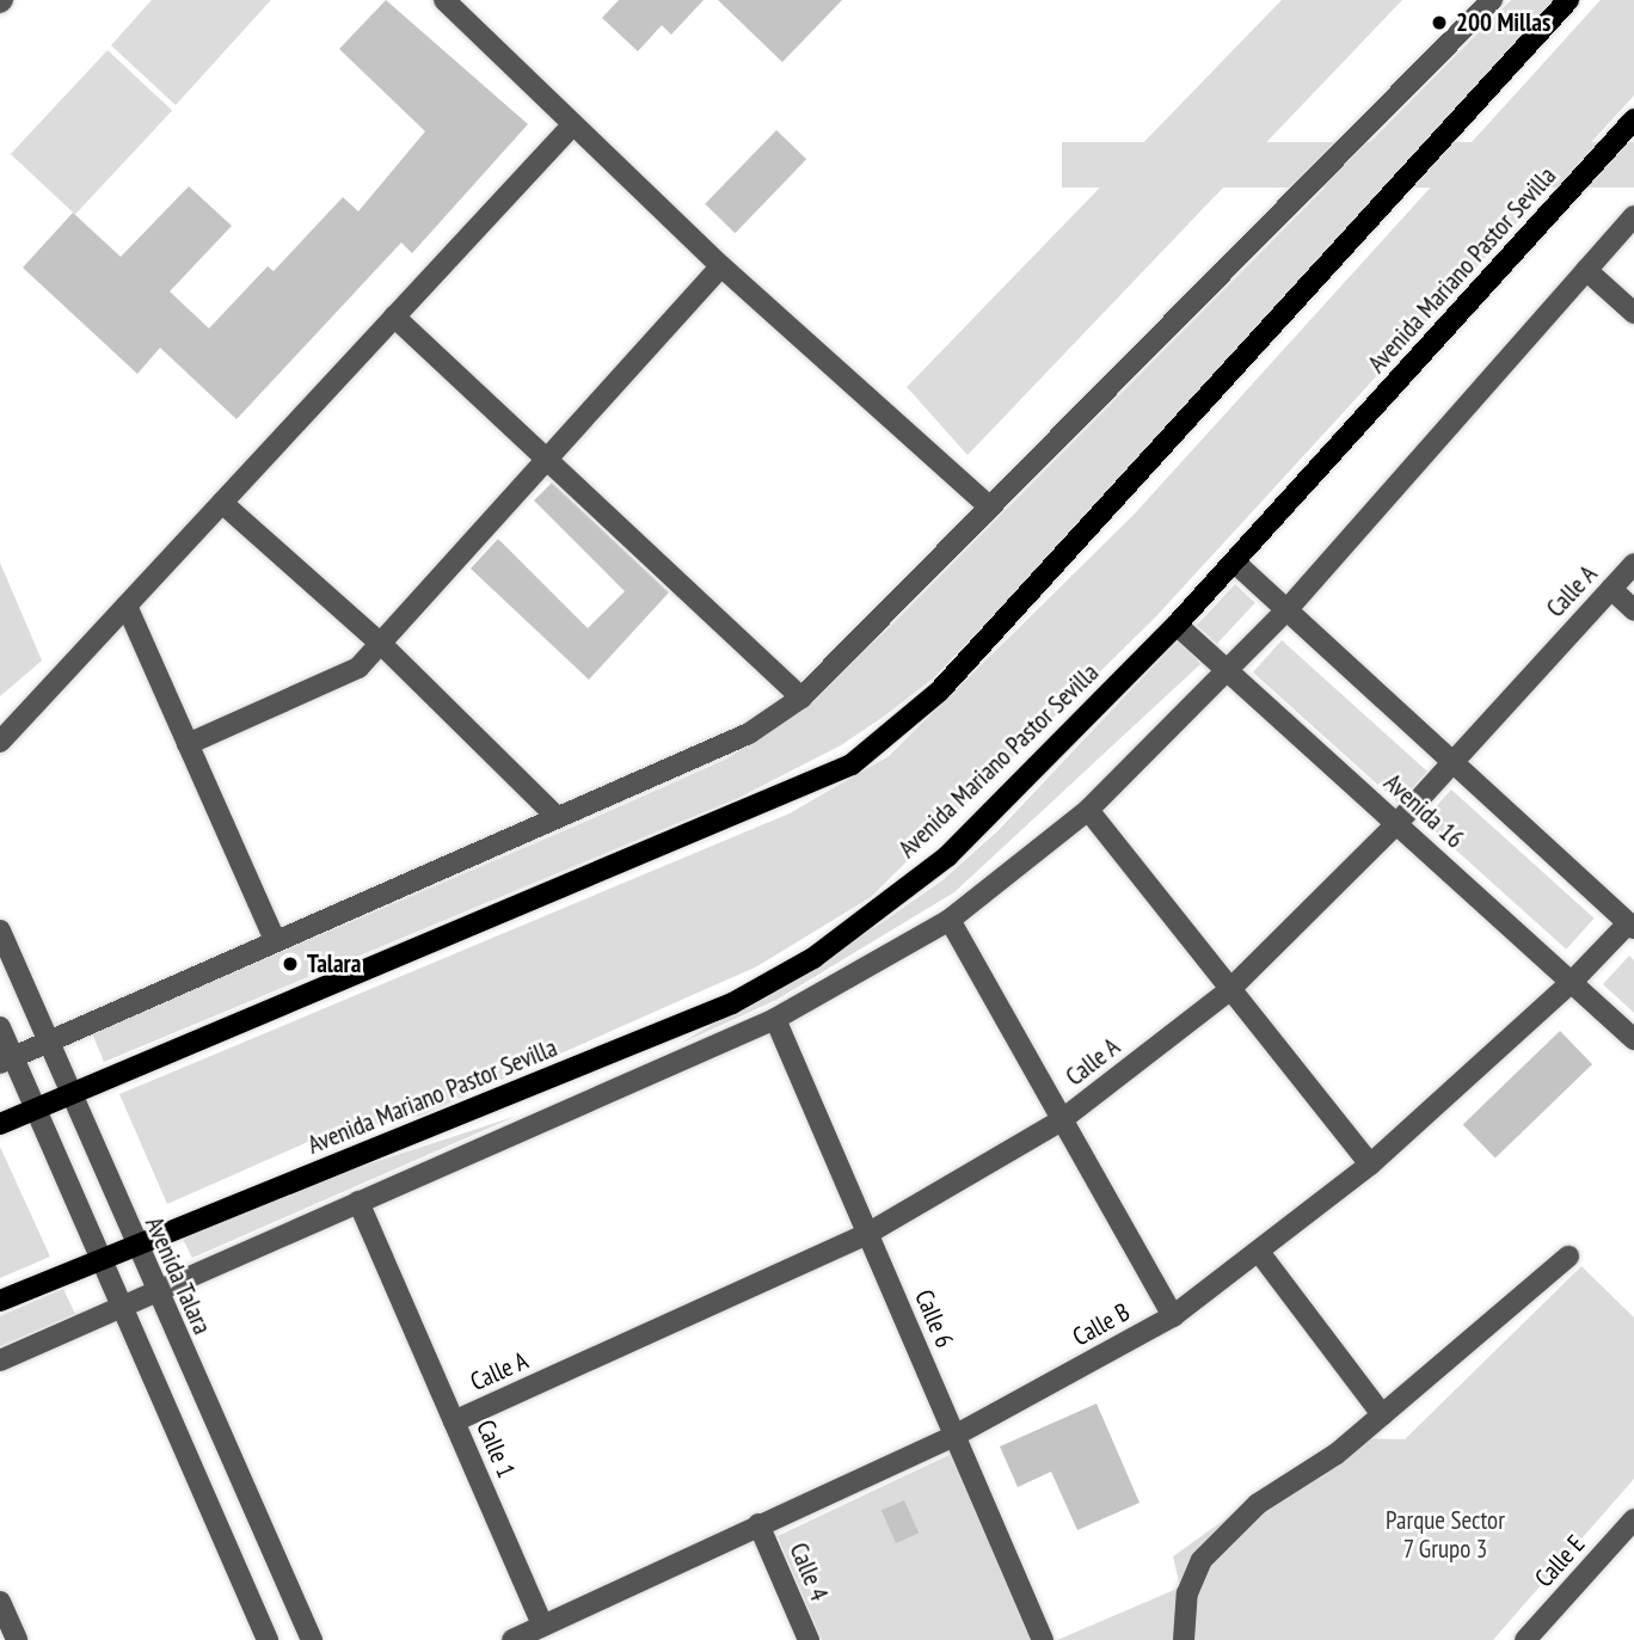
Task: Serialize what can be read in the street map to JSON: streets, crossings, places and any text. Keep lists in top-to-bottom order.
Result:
{
  "streets": {
    "main road": ["Avenida Mariano Pastor Sevilla"],
    "street": [
      "Calle A",
      "Avenida 16",
      "Avenida Talara",
      "Calle 6",
      "Calle B",
      "Calle 1",
      "Calle E",
      "Calle 4"
    ]
  },
  "crossings": [
    ["Avenida Mariano Pastor Sevilla", "Avenida 16"],
    ["Avenida Mariano Pastor Sevilla", "Avenida Talara"],
    ["Calle A", "Avenida 16"],
    ["Calle A", "Calle 6"],
    ["Calle A", "Calle 1"],
    ["Avenida 16", "Calle B"],
    ["Calle 6", "Calle B"],
    ["Calle B", "Calle 1"],
    ["Calle B", "Calle 4"]
  ],
  "parks": ["Parque Sector 7 Grupo 3"],
  "places": ["200 Millas", "Talara"]
}
